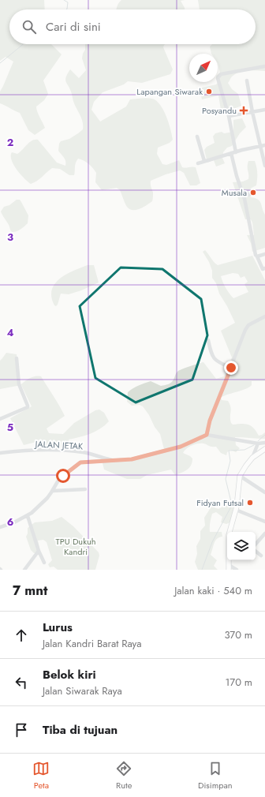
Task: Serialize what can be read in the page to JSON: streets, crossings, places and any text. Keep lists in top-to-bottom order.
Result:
{
  "streets": {
    "street": ["JALAN JETAK"]
  },
  "parks": ["TPU Dukuh Kandri"],
  "places": {
    "other": ["Lapangan Siwarak", "Musala", "Fidyan Futsal"],
    "health": ["Posyandu"]
  },
  "north": "top right",
  "page": {
    "search": "Cari di sini",
    "heading": ["7 mnt", "Jalan kaki · 540 m"],
    "list": [
      ["Lurus", "Jalan Kandri Barat Raya", "370 m"],
      ["Belok kiri", "Jalan Siwarak Raya", "170 m"],
      "Tiba di tujuan"
    ],
    "nav": ["Peta", "Rute", "Disimpan"]
  },
  "grid": {
    "rows": [
      "2",
      "3",
      "4",
      "5",
      "6"
    ]
  }
}
